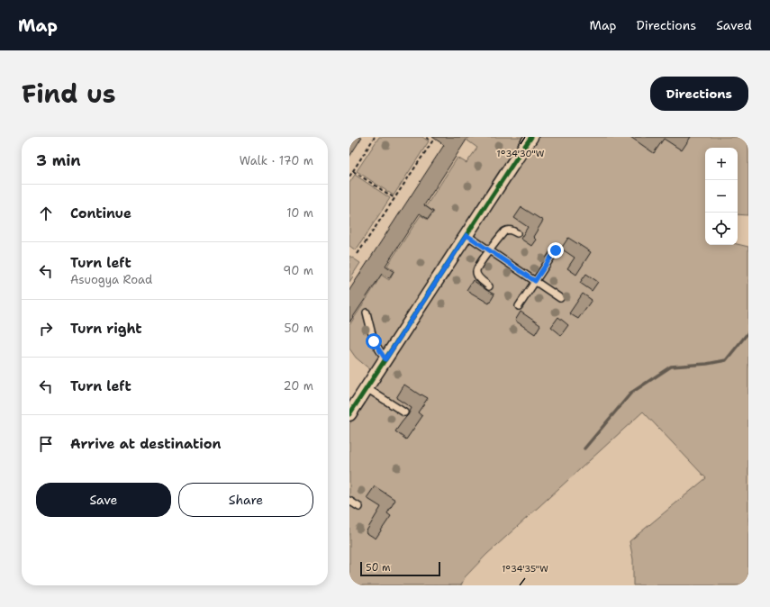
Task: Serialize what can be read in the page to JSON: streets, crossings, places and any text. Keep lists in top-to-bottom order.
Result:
{
  "scale_bar": "50 m",
  "page": {
    "header": "Map",
    "nav": ["Map", "Directions", "Saved"],
    "title": "Find us",
    "buttons": [
      "Directions",
      ["Save", "Share"]
    ],
    "heading": ["3 min", "Walk · 170 m"],
    "map_buttons": ["+", "−"],
    "list": [
      ["Continue", "10 m"],
      ["Turn left", "Asuogya Road", "90 m"],
      ["Turn right", "50 m"],
      ["Turn left", "20 m"],
      "Arrive at destination"
    ],
    "scale": "50 m"
  },
  "coordinates": ["1°34'30\"W", "1°34'35\"W"]
}
